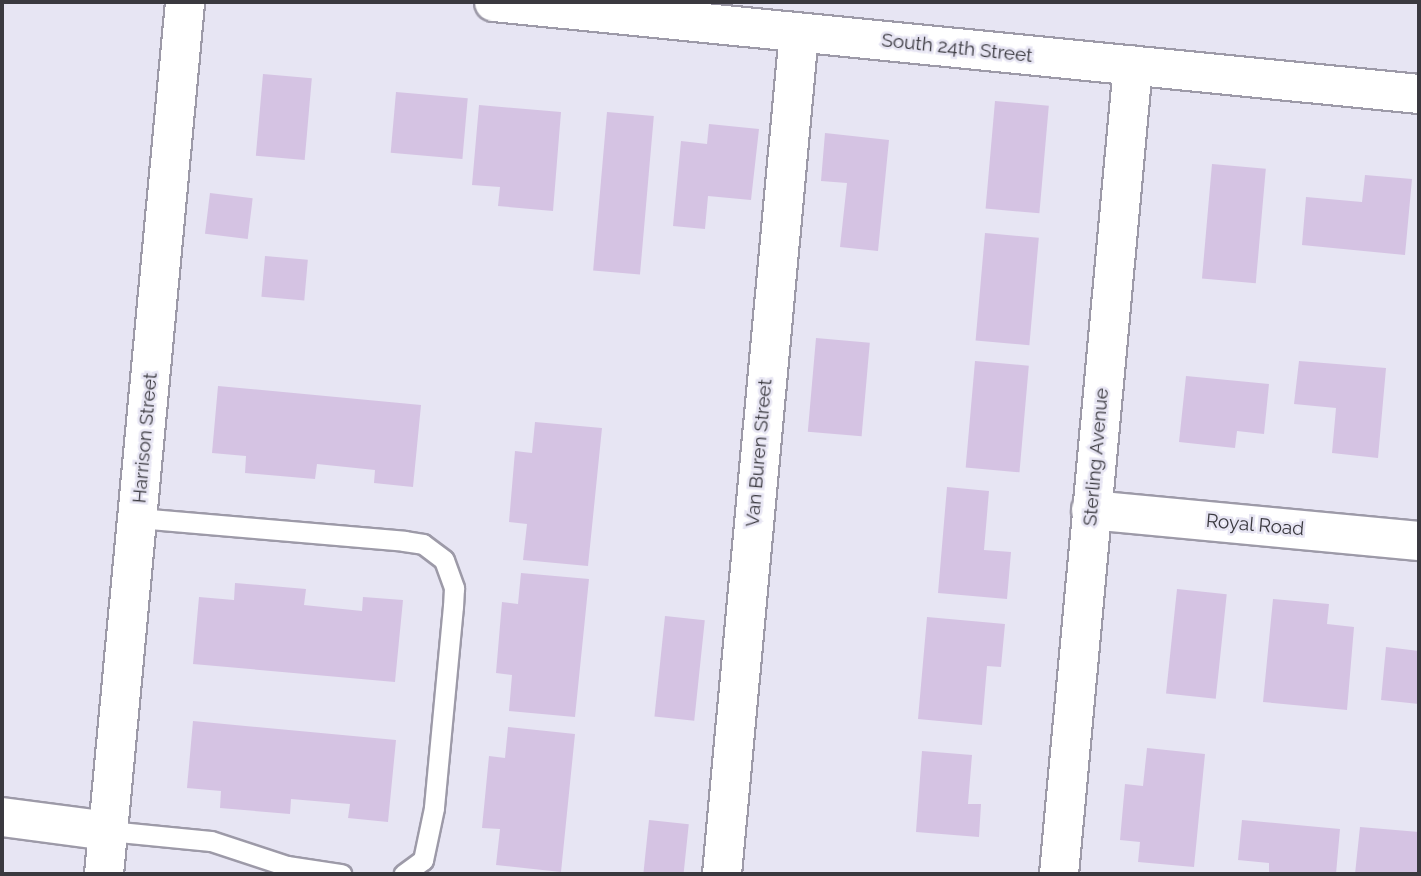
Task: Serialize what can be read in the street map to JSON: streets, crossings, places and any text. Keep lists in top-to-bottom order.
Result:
{
  "streets": {
    "street": [
      "South 24th Street",
      "Harrison Street",
      "Van Buren Street",
      "Sterling Avenue",
      "Royal Road"
    ]
  },
  "crossings": [
    ["South 24th Street", "Van Buren Street"],
    ["South 24th Street", "Sterling Avenue"],
    ["Sterling Avenue", "Royal Road"]
  ]
}
